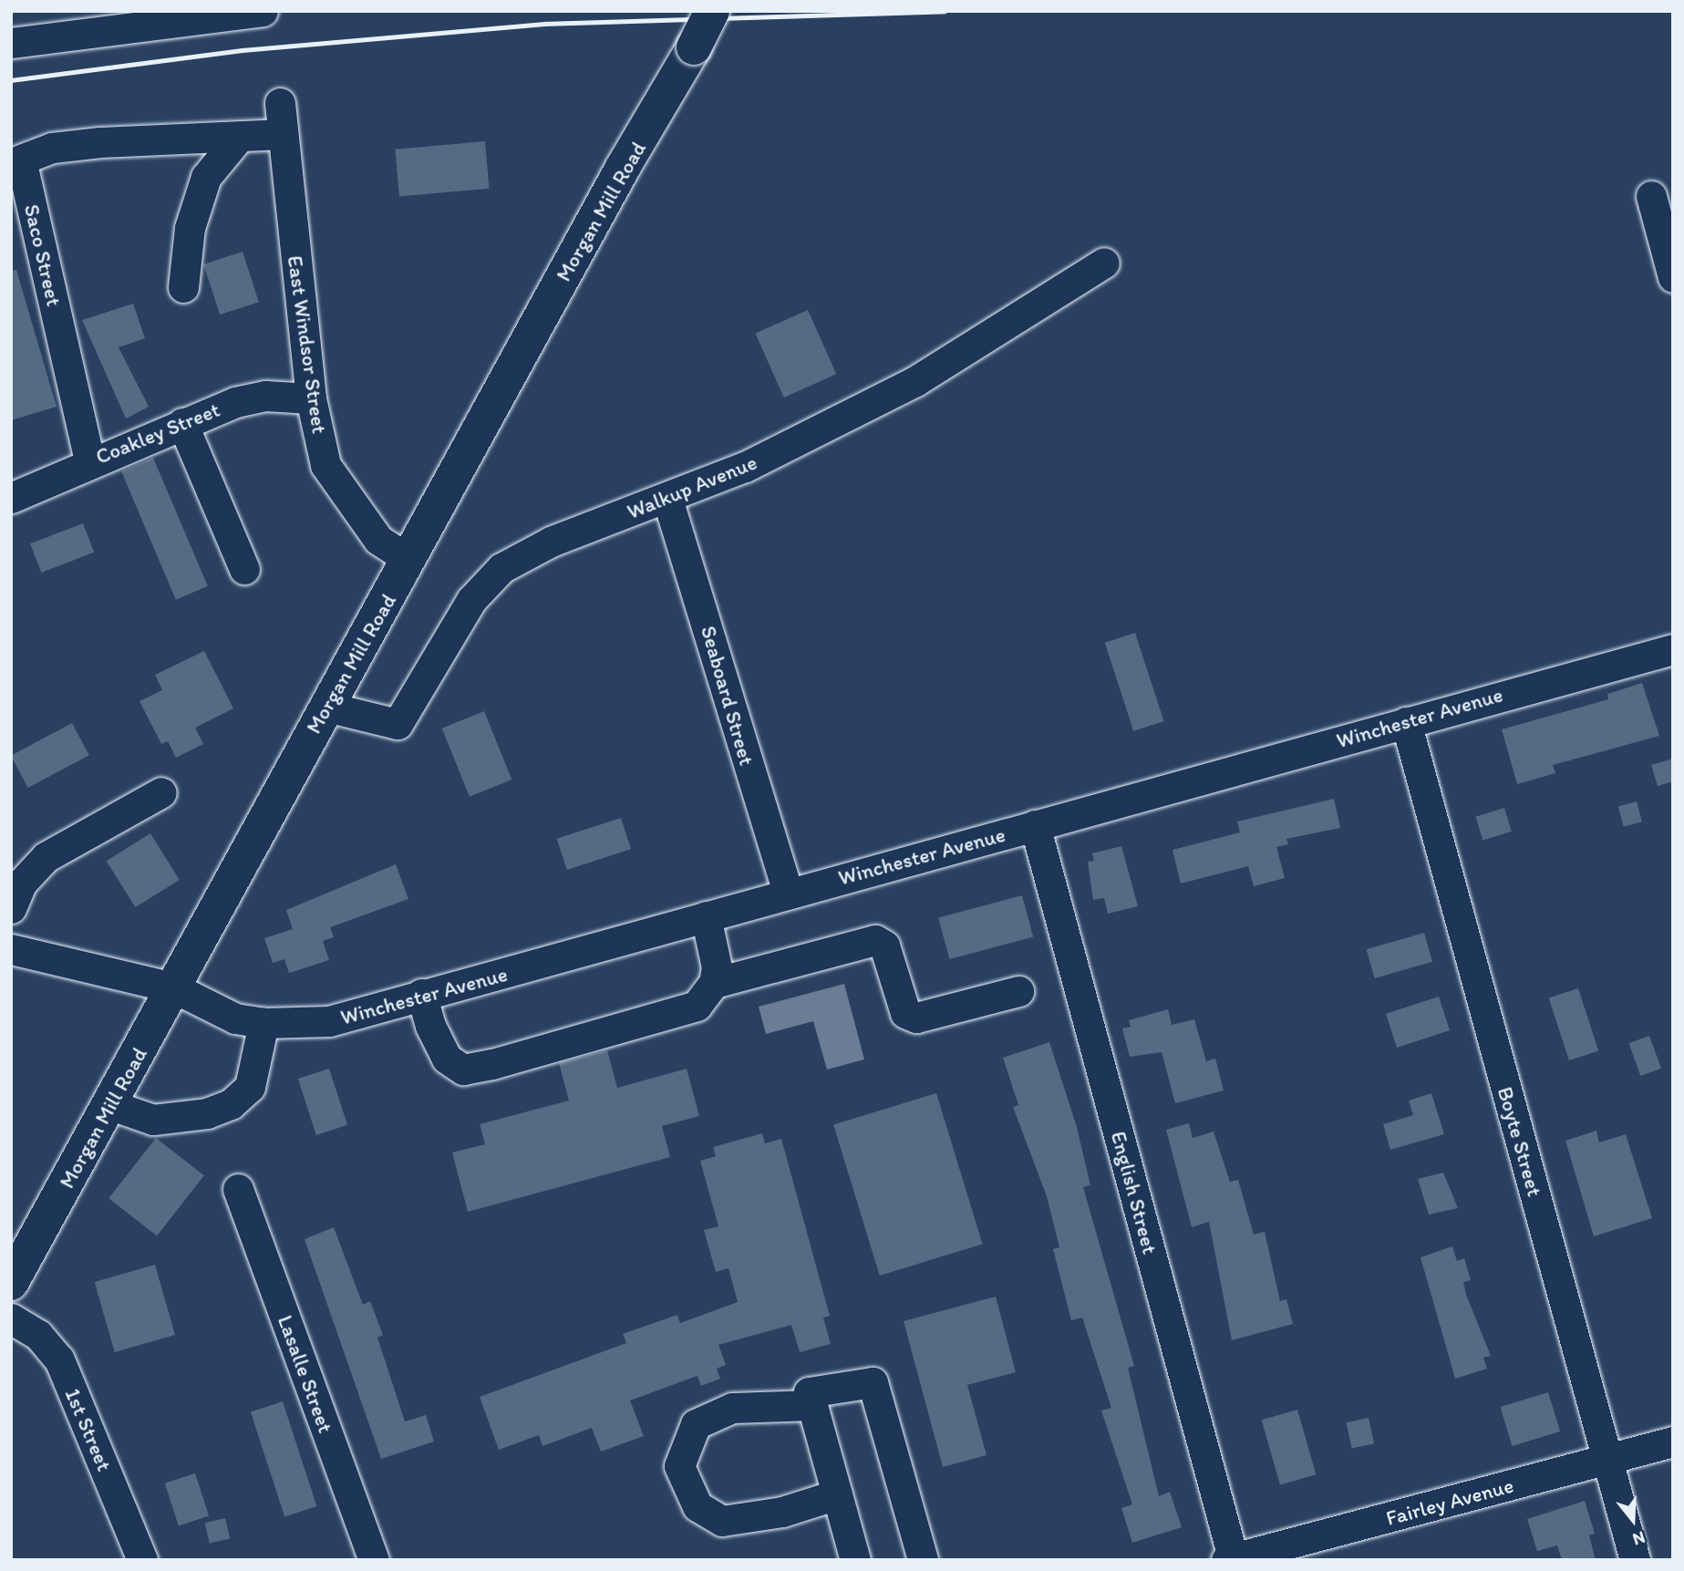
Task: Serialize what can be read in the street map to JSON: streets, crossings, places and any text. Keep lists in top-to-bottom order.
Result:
{
  "streets": {
    "main road": ["Morgan Mill Road"],
    "street": [
      "Saco Street",
      "East Windsor Street",
      "Coakley Street",
      "Walkup Avenue",
      "Seaboard Street",
      "Winchester Avenue",
      "Boyte Street",
      "English Street",
      "Lasalle Street",
      "1st Street",
      "Fairley Avenue"
    ]
  },
  "crossings": [
    ["Morgan Mill Road", "East Windsor Street"],
    ["Morgan Mill Road", "Walkup Avenue"],
    ["Morgan Mill Road", "Winchester Avenue"],
    ["Saco Street", "East Windsor Street"],
    ["Saco Street", "Coakley Street"],
    ["East Windsor Street", "Coakley Street"],
    ["Walkup Avenue", "Seaboard Street"],
    ["Seaboard Street", "Winchester Avenue"],
    ["Winchester Avenue", "Boyte Street"],
    ["Winchester Avenue", "English Street"],
    ["Boyte Street", "Fairley Avenue"],
    ["English Street", "Fairley Avenue"]
  ],
  "north": "bottom"
}
